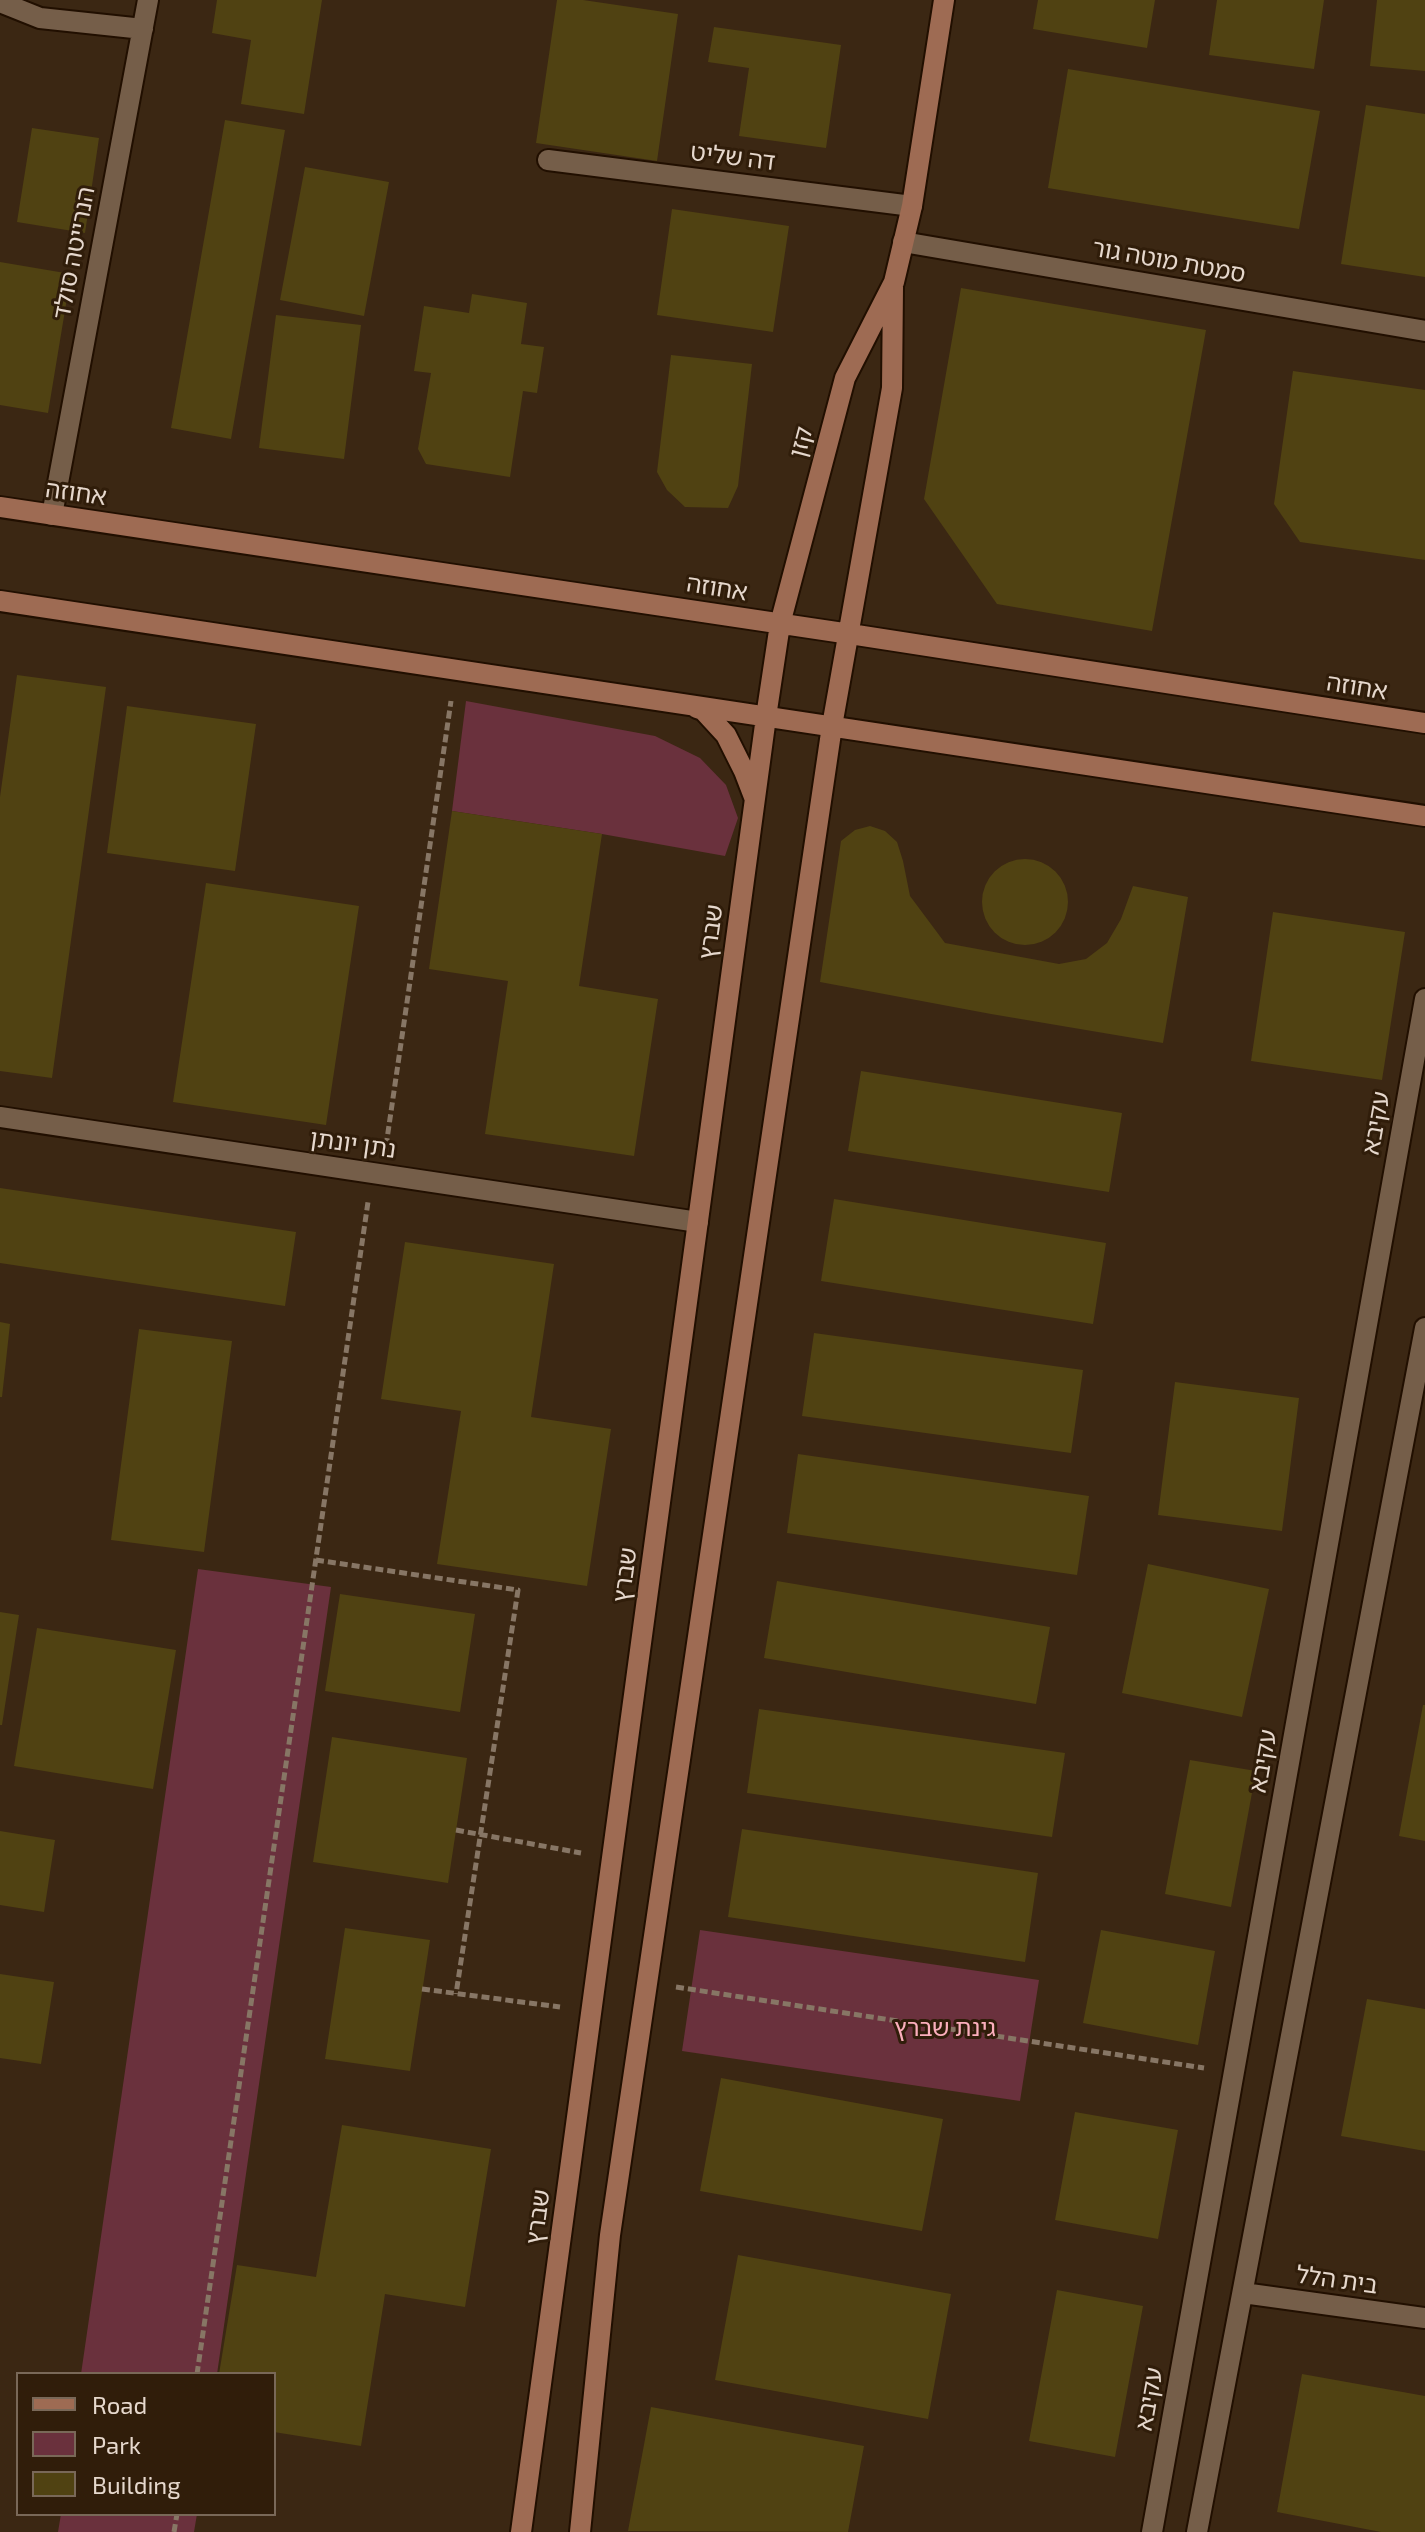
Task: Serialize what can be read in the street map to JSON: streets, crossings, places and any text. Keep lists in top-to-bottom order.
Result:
{
  "streets": {
    "street": [
      "דה שליט",
      "הנרייטה סולד",
      "סמטת מוטה גור",
      "קזן",
      "אחוזה",
      "שברץ",
      "עקיבא",
      "נתן יונתן",
      "בית הלל"
    ]
  },
  "crossings": [
    ["דה שליט", "קזן"],
    ["הנרייטה סולד", "אחוזה"],
    ["סמטת מוטה גור", "קזן"],
    ["קזן", "אחוזה"],
    ["קזן", "שברץ"],
    ["אחוזה", "שברץ"],
    ["שברץ", "נתן יונתן"]
  ],
  "parks": ["גינת שברץ"],
  "legend": ["Road", "Park", "Building"]
}
